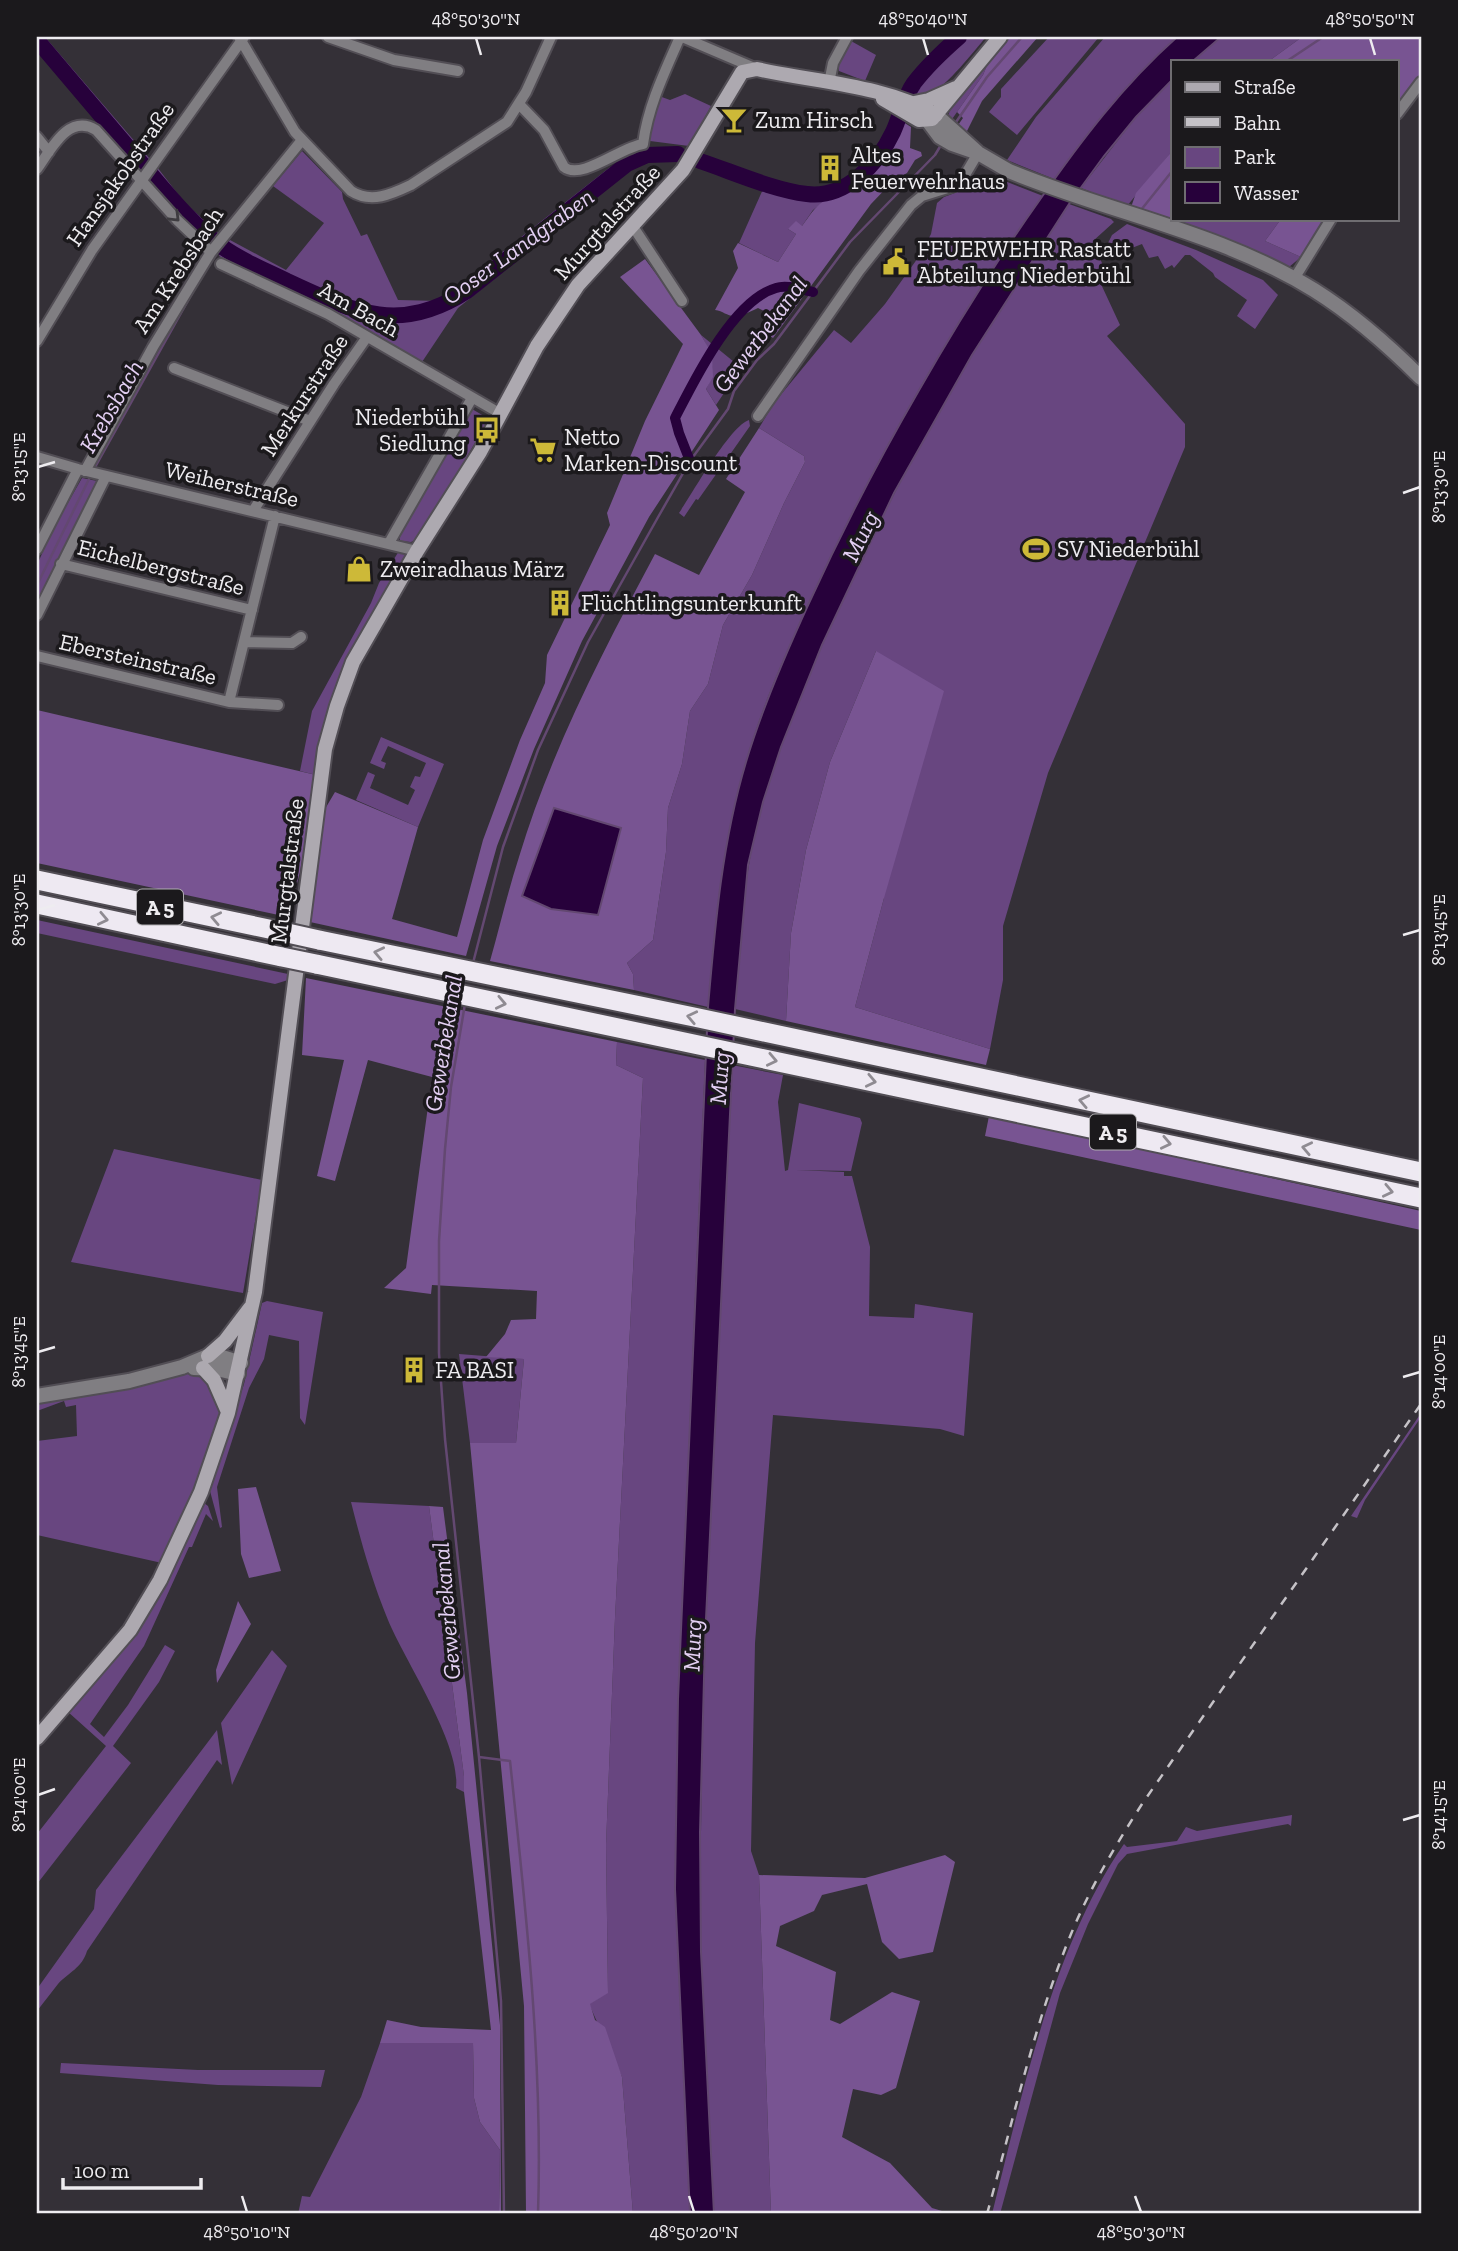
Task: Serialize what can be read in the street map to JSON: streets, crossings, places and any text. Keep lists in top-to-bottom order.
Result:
{
  "streets": {
    "highway": ["A 5"],
    "main road": ["Murgtalstraße"],
    "street": [
      "Hansjakobstraße",
      "Am Krebsbach",
      "Am Bach",
      "Merkurstraße",
      "Weiherstraße",
      "Eichelbergstraße",
      "Ebersteinstraße"
    ]
  },
  "crossings": [
    ["Murgtalstraße", "Weiherstraße"],
    ["Am Krebsbach", "Weiherstraße"],
    ["Am Krebsbach", "Eichelbergstraße"],
    ["Am Bach", "Merkurstraße"],
    ["Merkurstraße", "Weiherstraße"],
    ["Weiherstraße", "Eichelbergstraße"]
  ],
  "water": [
    "Ooser Landgraben",
    "Gewerbekanal",
    "Krebsbach",
    "Murg"
  ],
  "places": {
    "bar": ["Zum Hirsch"],
    "building": ["Altes Feuerwehrhaus", "Flüchtlingsunterkunft", "FA BASI"],
    "public building": ["FEUERWEHR Rastatt Abteilung Niederbühl"],
    "bus stop": ["Niederbühl Siedlung"],
    "supermarket": ["Netto Marken-Discount"],
    "sports": ["SV Niederbühl"],
    "shop": ["Zweiradhaus März"]
  },
  "legend": [
    "Straße",
    "Bahn",
    "Park",
    "Wasser"
  ],
  "scale_bar": "100 m",
  "coordinates": [
    "48°50'30\"N",
    "48°50'40\"N",
    "48°50'50\"N",
    "8°13'15\"E",
    "8°13'30\"E",
    "8°13'45\"E",
    "8°14'00\"E",
    "8°14'15\"E",
    "48°50'10\"N",
    "48°50'20\"N"
  ]
}
